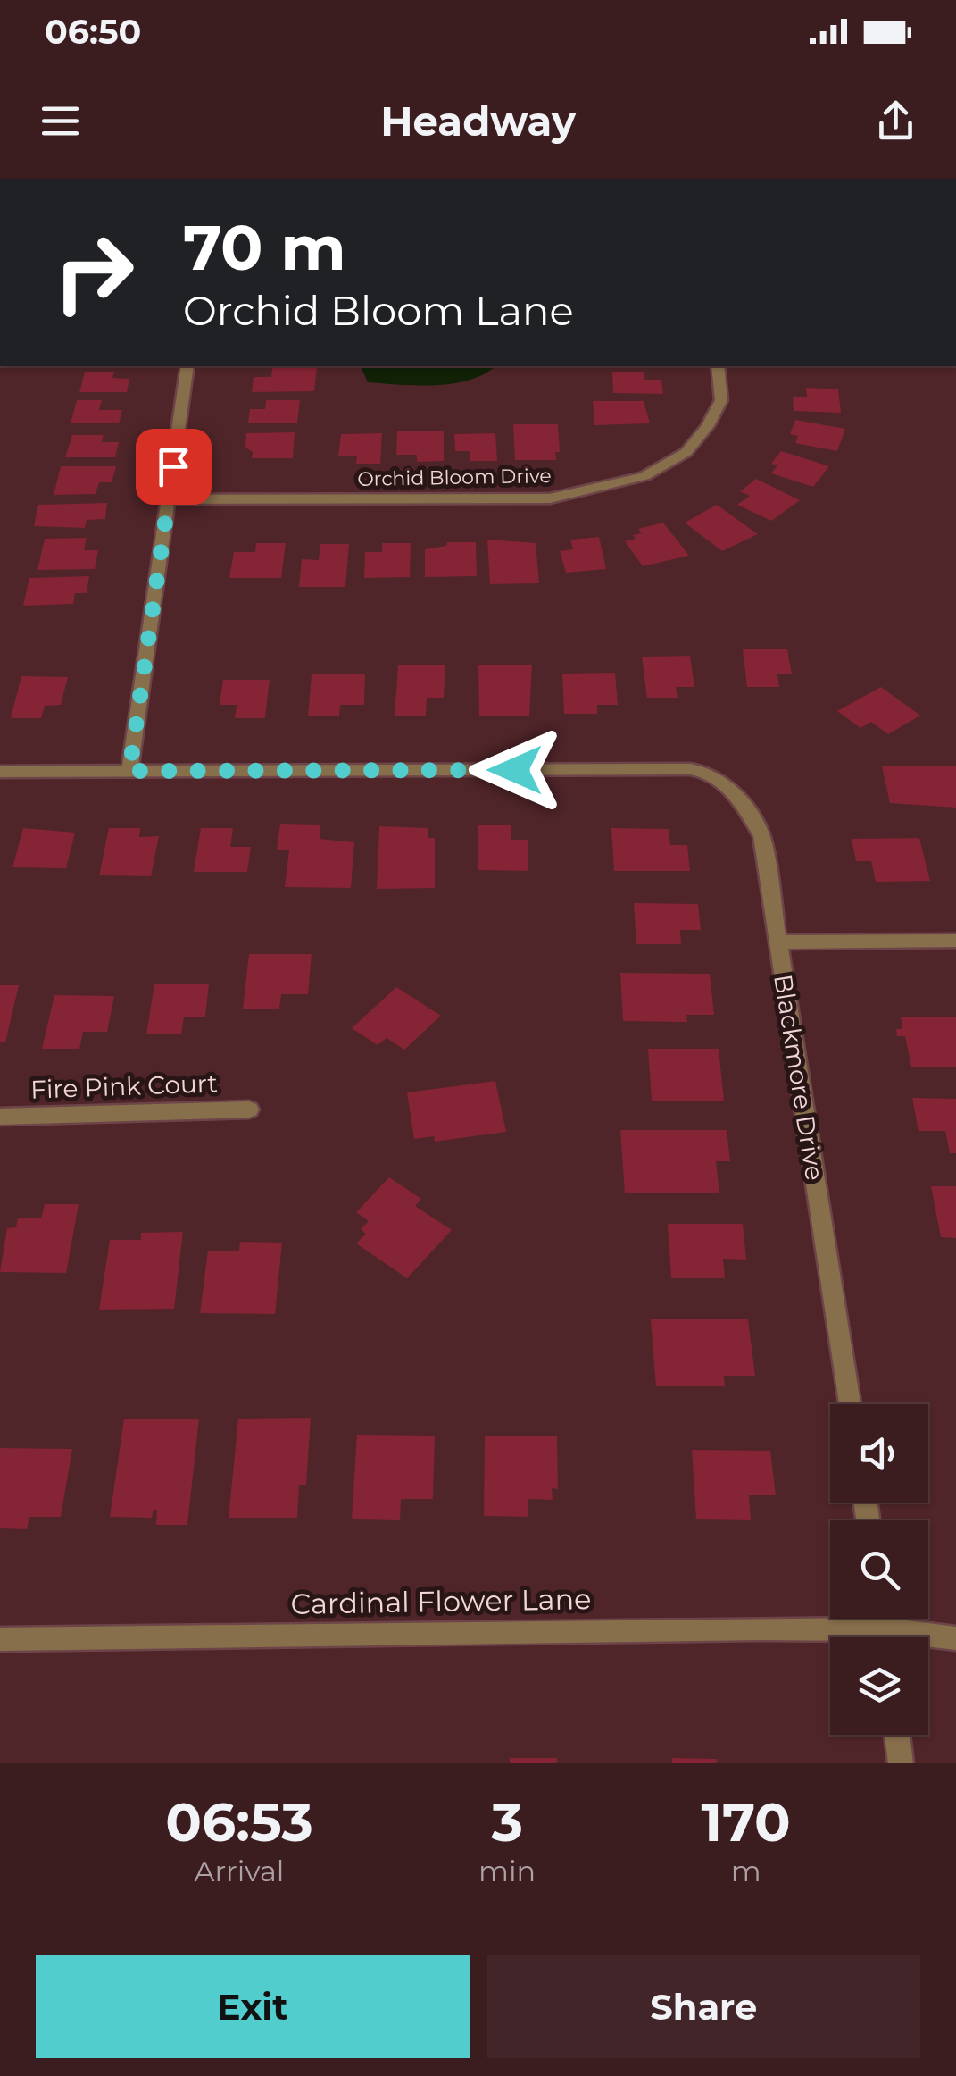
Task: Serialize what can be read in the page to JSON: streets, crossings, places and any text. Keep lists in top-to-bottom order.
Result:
{
  "streets": {
    "street": [
      "Orchid Bloom Drive",
      "Blackmore Drive",
      "Fire Pink Court",
      "Cardinal Flower Lane"
    ]
  },
  "page": {
    "status": "06:50",
    "header": "Headway",
    "turn": ["70 m", "Orchid Bloom Lane"],
    "eta": [
      "06:53",
      "Arrival",
      "3",
      "min",
      "170",
      "m"
    ],
    "buttons": ["Exit", "Share"]
  }
}
